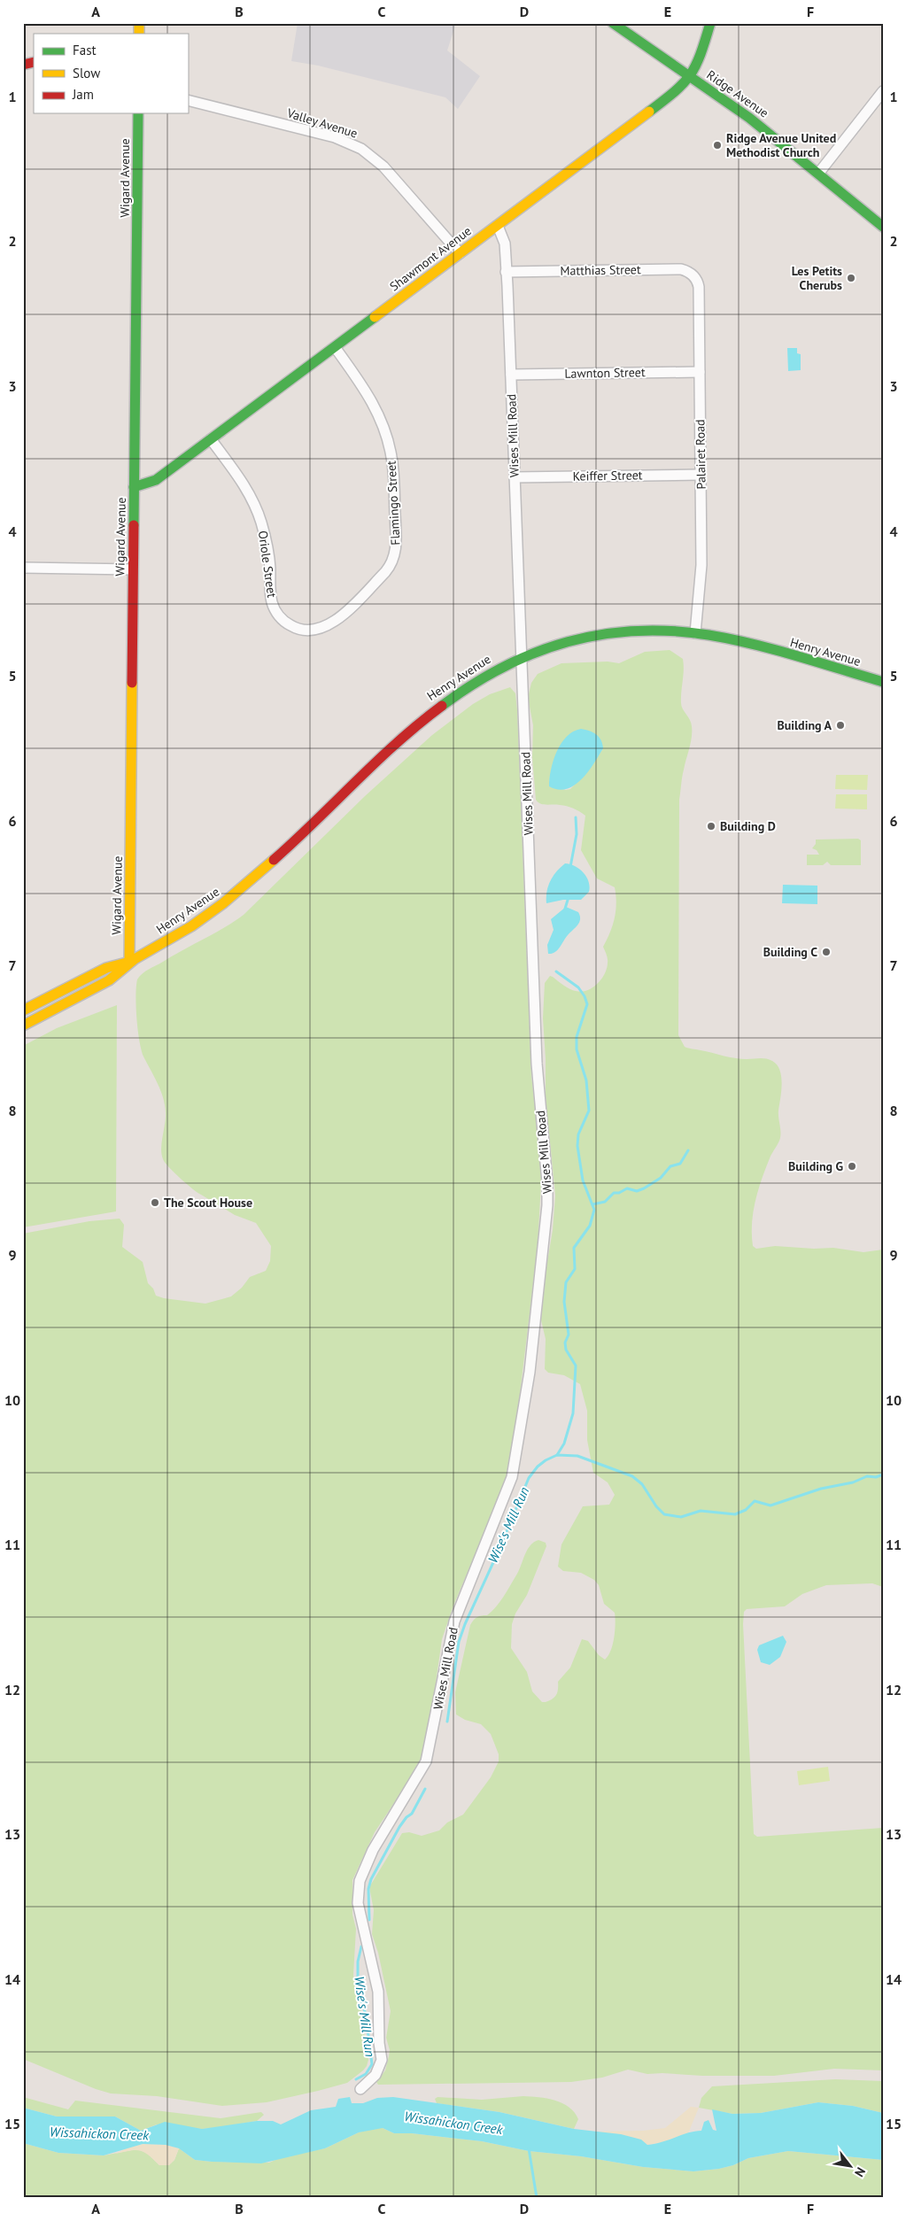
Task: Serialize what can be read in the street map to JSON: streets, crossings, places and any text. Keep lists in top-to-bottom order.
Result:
{
  "streets": {
    "street": [
      "Ridge Avenue",
      "Valley Avenue",
      "Wigard Avenue",
      "Shawmont Avenue",
      "Matthias Street",
      "Lawnton Street",
      "Wises Mill Road",
      "Palairet Road",
      "Keiffer Street",
      "Flamingo Street",
      "Oriole Street",
      "Henry Avenue"
    ]
  },
  "crossings": [
    ["Ridge Avenue", "Shawmont Avenue"],
    ["Valley Avenue", "Shawmont Avenue"],
    ["Wigard Avenue", "Shawmont Avenue"],
    ["Wigard Avenue", "Henry Avenue"],
    ["Shawmont Avenue", "Wises Mill Road"],
    ["Shawmont Avenue", "Flamingo Street"],
    ["Shawmont Avenue", "Oriole Street"],
    ["Matthias Street", "Wises Mill Road"],
    ["Matthias Street", "Palairet Road"],
    ["Lawnton Street", "Wises Mill Road"],
    ["Lawnton Street", "Palairet Road"],
    ["Wises Mill Road", "Keiffer Street"],
    ["Wises Mill Road", "Henry Avenue"],
    ["Palairet Road", "Keiffer Street"],
    ["Palairet Road", "Henry Avenue"],
    ["Flamingo Street", "Oriole Street"]
  ],
  "water": ["Wise's Mill Run", "Wissahickon Creek"],
  "places": [
    "Ridge Avenue United Methodist Church",
    "Les Petits Cherubs",
    "Building A",
    "Building D",
    "Building C",
    "Building G",
    "The Scout House"
  ],
  "legend": ["Fast", "Slow", "Jam"],
  "north": "bottom right",
  "grid": {
    "columns": [
      "A",
      "B",
      "C",
      "D",
      "E",
      "F"
    ],
    "rows": [
      "1",
      "2",
      "3",
      "4",
      "5",
      "6",
      "7",
      "8",
      "9",
      "10",
      "11",
      "12",
      "13",
      "14",
      "15"
    ]
  }
}
